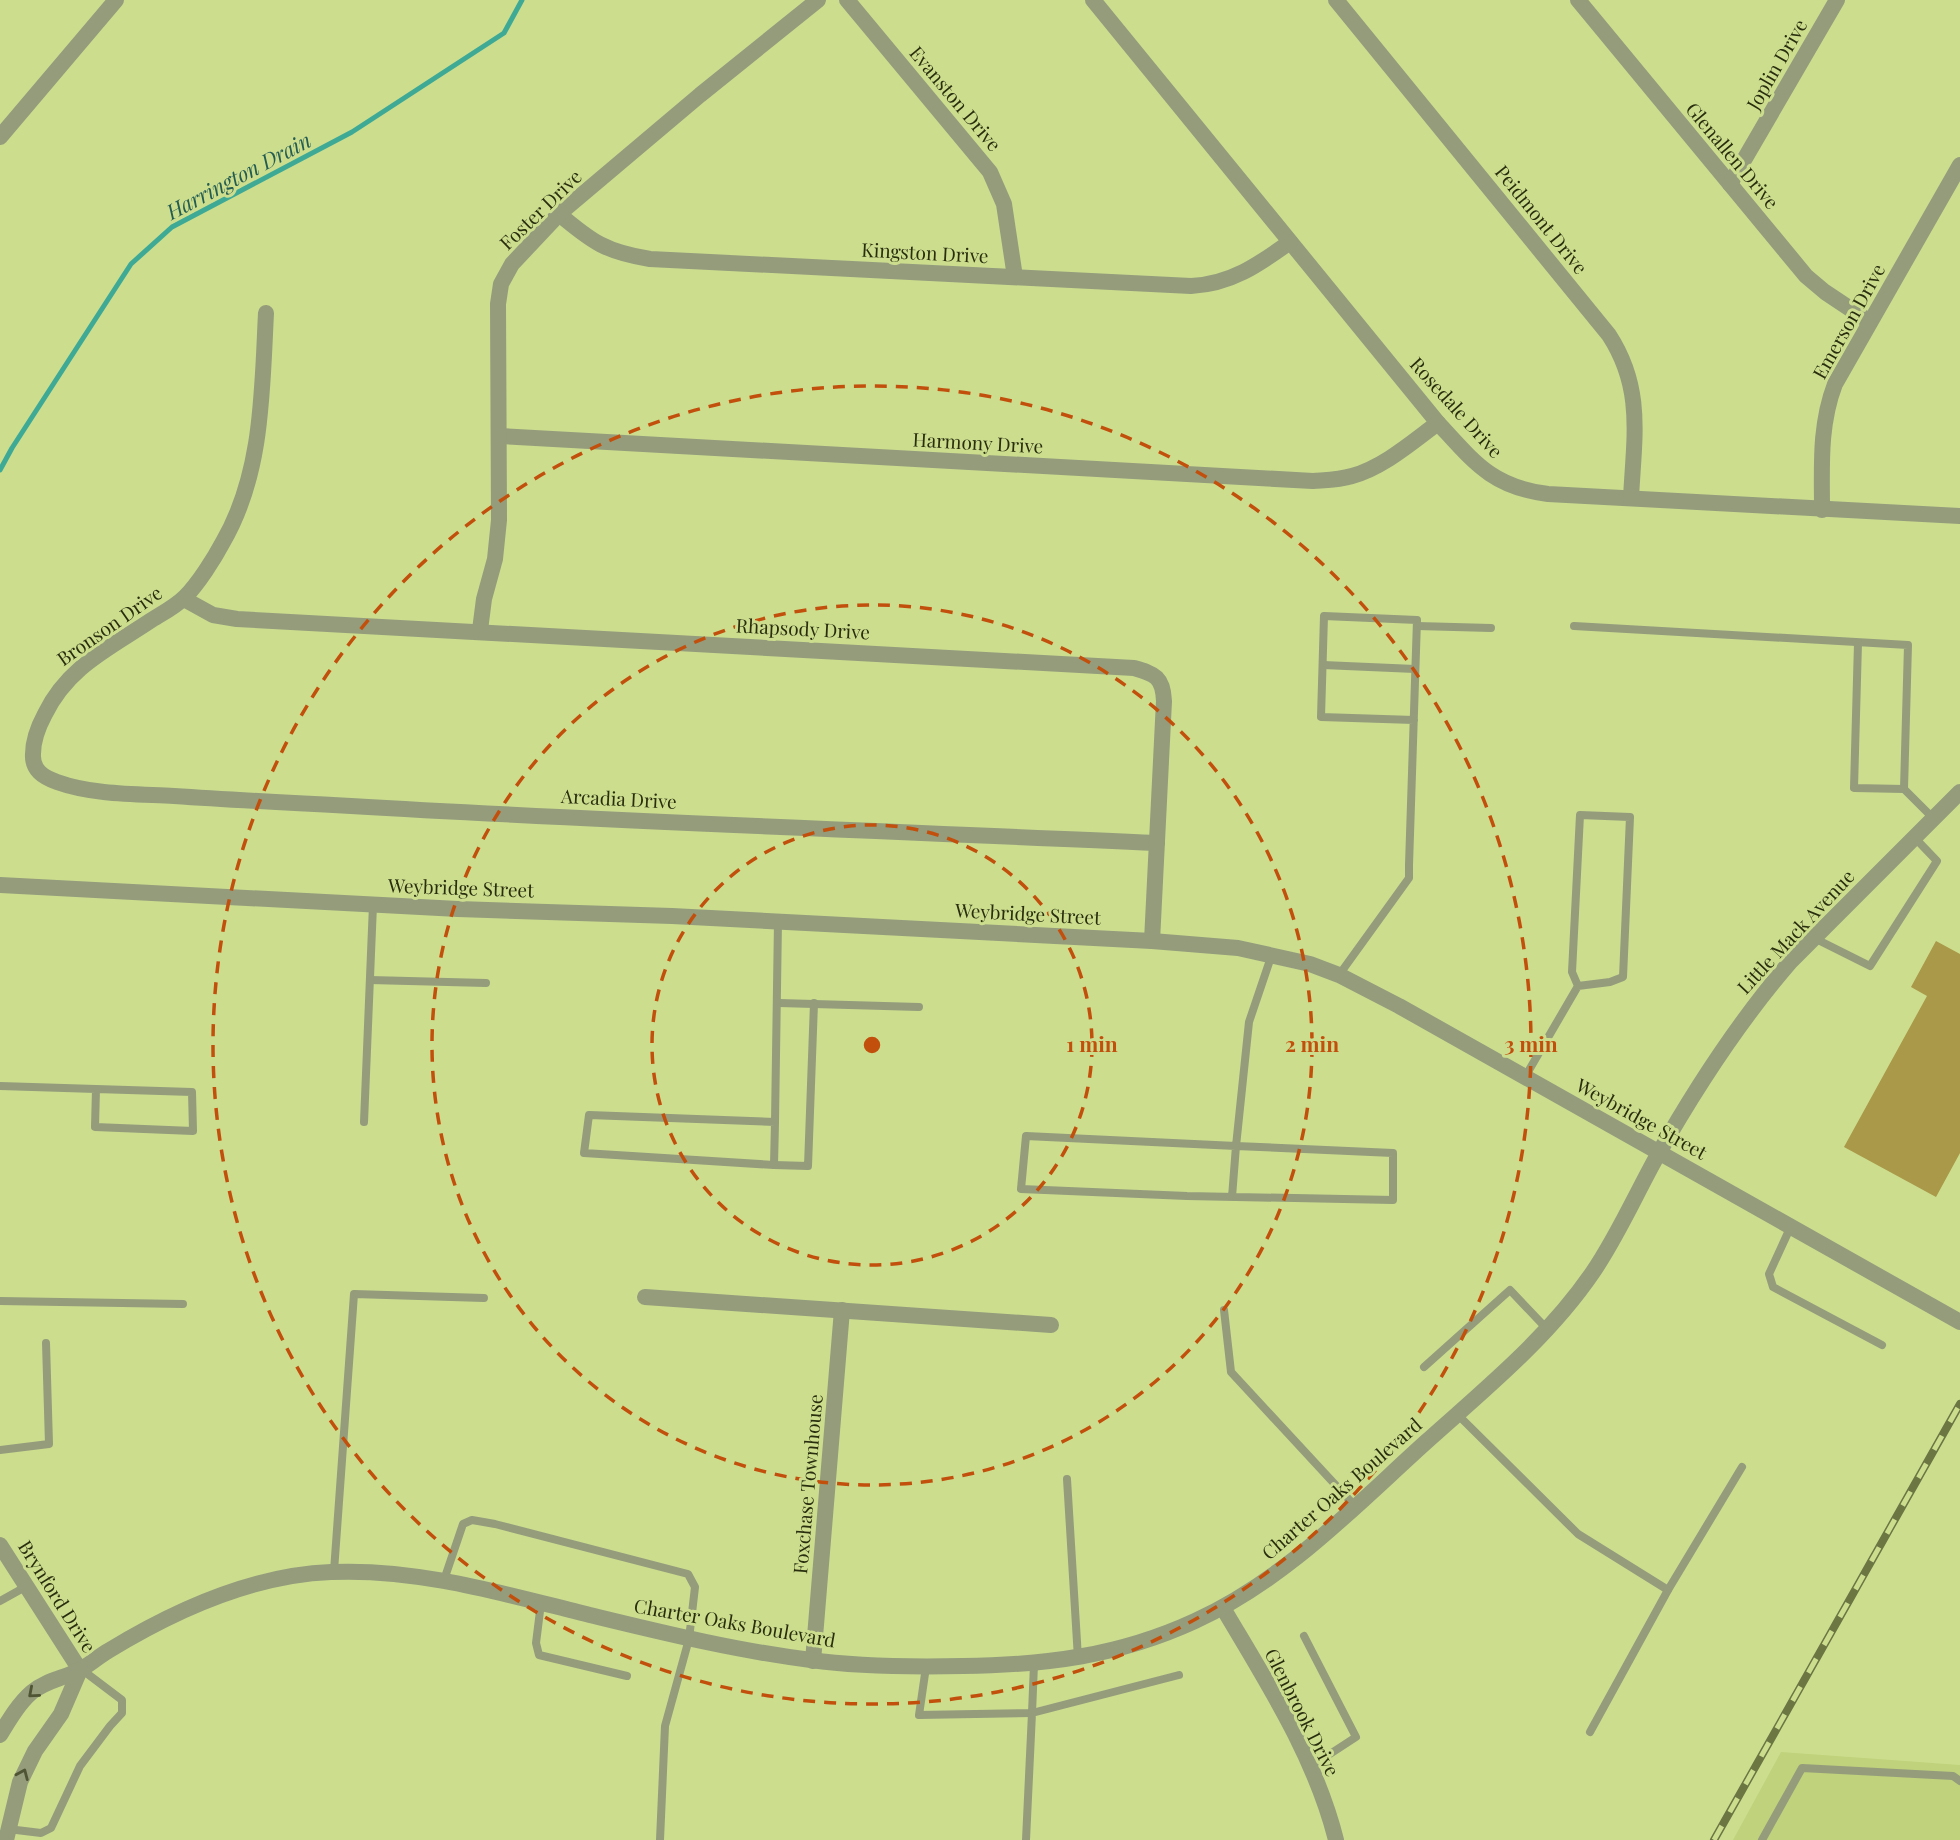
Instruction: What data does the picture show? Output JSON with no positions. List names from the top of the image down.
{
  "streets": {
    "street": [
      "Joplin Drive",
      "Evanston Drive",
      "Glenallen Drive",
      "Foster Drive",
      "Peidmont Drive",
      "Kingston Drive",
      "Emerson Drive",
      "Rosedale Drive",
      "Harmony Drive",
      "Bronson Drive",
      "Rhapsody Drive",
      "Arcadia Drive",
      "Weybridge Street",
      "Little Mack Avenue",
      "Foxchase Townhouse",
      "Charter Oaks Boulevard",
      "Brynford Drive",
      "Glenbrook Drive"
    ]
  },
  "crossings": [
    ["Joplin Drive", "Glenallen Drive"],
    ["Evanston Drive", "Kingston Drive"],
    ["Glenallen Drive", "Emerson Drive"],
    ["Foster Drive", "Kingston Drive"],
    ["Foster Drive", "Harmony Drive"],
    ["Foster Drive", "Rhapsody Drive"],
    ["Peidmont Drive", "Rosedale Drive"],
    ["Kingston Drive", "Rosedale Drive"],
    ["Emerson Drive", "Rosedale Drive"],
    ["Rosedale Drive", "Harmony Drive"],
    ["Bronson Drive", "Rhapsody Drive"],
    ["Bronson Drive", "Arcadia Drive"],
    ["Rhapsody Drive", "Arcadia Drive"],
    ["Rhapsody Drive", "Weybridge Street"],
    ["Weybridge Street", "Little Mack Avenue"],
    ["Weybridge Street", "Charter Oaks Boulevard"],
    ["Little Mack Avenue", "Charter Oaks Boulevard"],
    ["Foxchase Townhouse", "Charter Oaks Boulevard"],
    ["Charter Oaks Boulevard", "Brynford Drive"],
    ["Charter Oaks Boulevard", "Glenbrook Drive"]
  ],
  "water": ["Harrington Drain"],
  "rings": ["1 min", "2 min", "3 min"]
}
